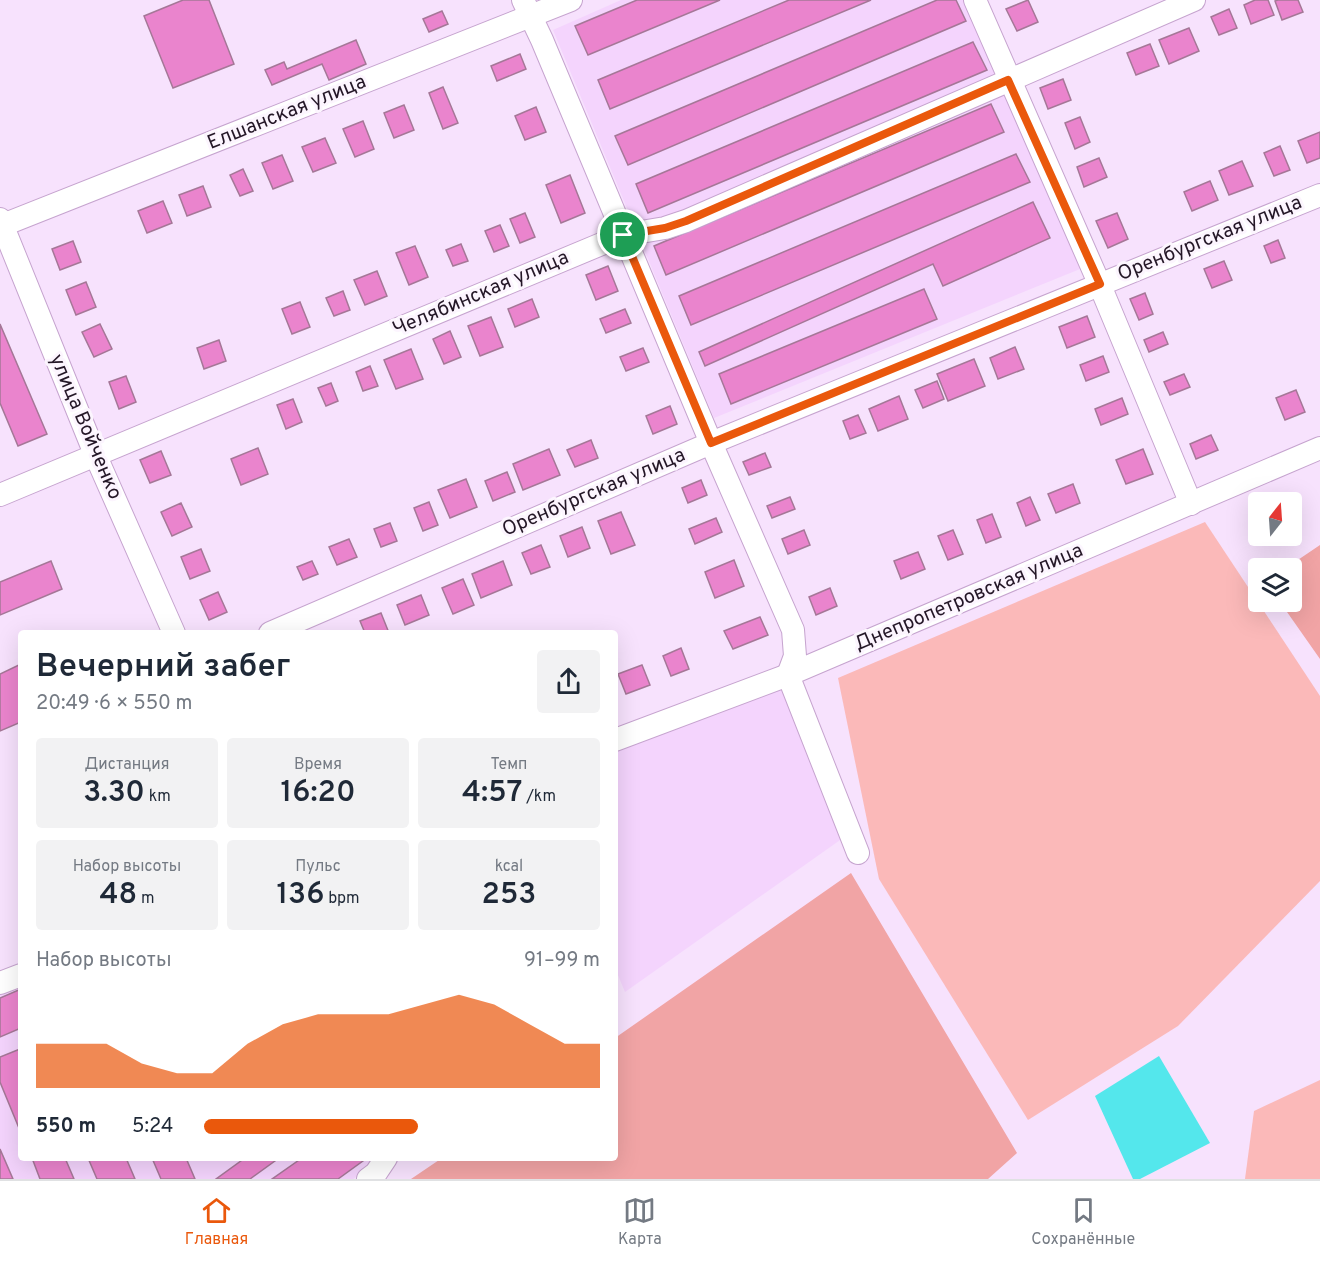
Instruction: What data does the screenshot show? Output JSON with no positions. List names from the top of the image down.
{
  "streets": {
    "street": [
      "Елшанская улица",
      "Оренбургская улица",
      "Челябинская улица",
      "улица Войченко",
      "Днепропетровская улица"
    ]
  },
  "crossings": [
    ["Елшанская улица", "улица Войченко"],
    ["Челябинская улица", "улица Войченко"]
  ],
  "north": "top",
  "page": {
    "heading": ["Вечерний забег", "20:49 · 6 × 550 m"],
    "stats": [
      ["Дистанция", "3.30 km"],
      ["Время", "16:20"],
      ["Темп", "4:57 /km"],
      ["Набор высоты", "48 m"],
      ["Пульс", "136 bpm"],
      ["kcal", "253"]
    ],
    "chart": ["Набор высоты", "91–99 m"],
    "list": [
      {
        "name": "550 m",
        "note": "5:24"
      }
    ],
    "tabs": ["Главная", "Карта", "Сохранённые"]
  }
}
